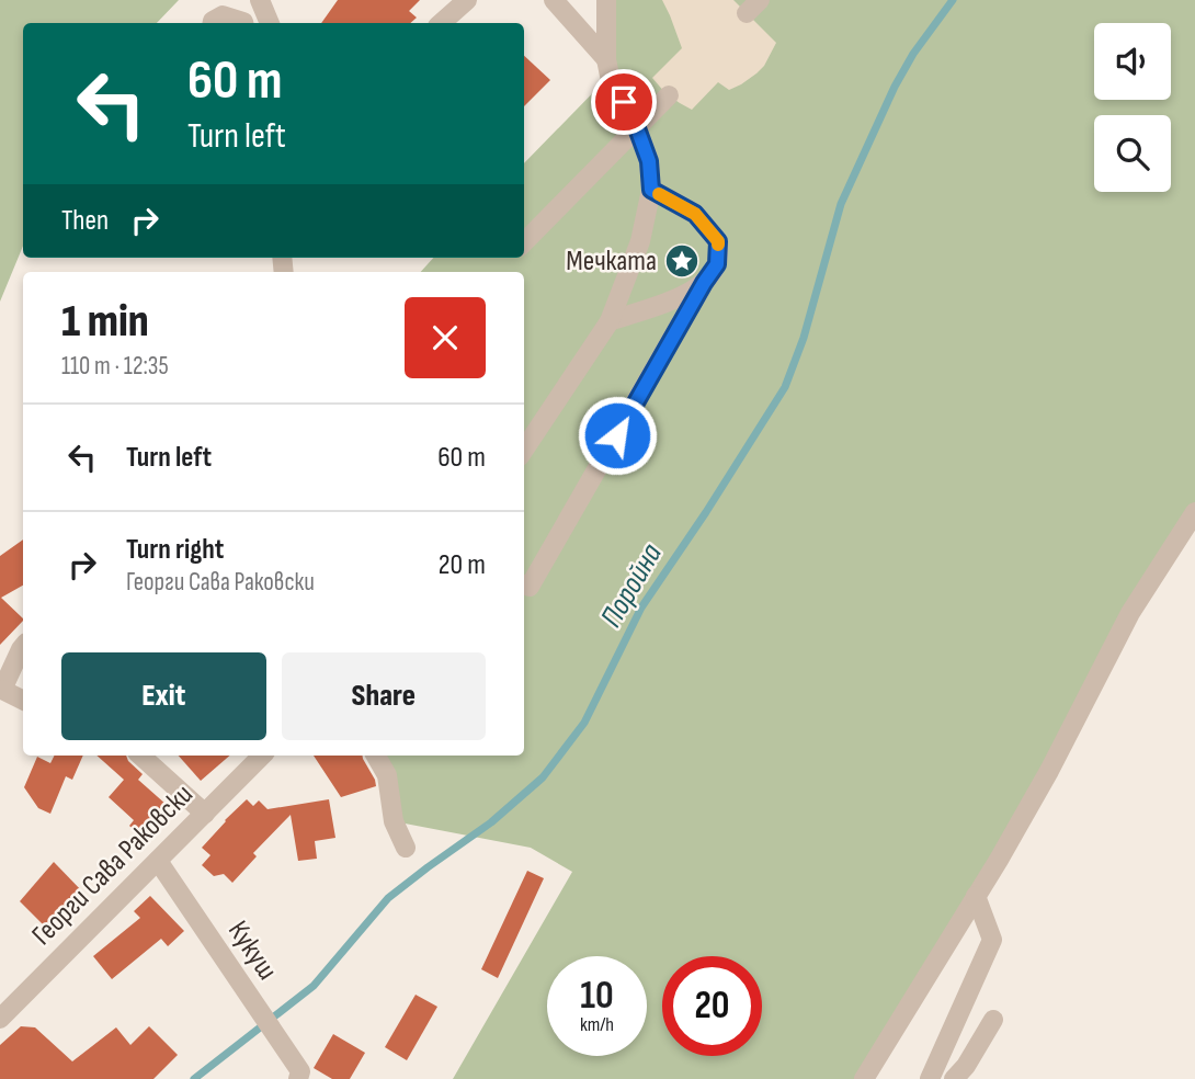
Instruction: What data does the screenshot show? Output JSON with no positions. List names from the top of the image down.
{
  "streets": {
    "street": ["Георги Сава Раковски", "Кукуш"]
  },
  "crossings": [
    ["Георги Сава Раковски", "Кукуш"]
  ],
  "water": ["Поройна"],
  "places": {
    "place": ["Мечката"]
  },
  "page": {
    "turn": ["60 m", "Turn left"],
    "then": "Then",
    "heading": ["1 min", "110 m · 12:35"],
    "list": [
      {
        "name": "Turn left",
        "value": "60 m"
      },
      {
        "name": "Turn right",
        "note": "Георги Сава Раковски",
        "value": "20 m"
      }
    ],
    "buttons": ["Exit", "Share"],
    "speed": "10 km/h",
    "limit": "20"
  }
}
